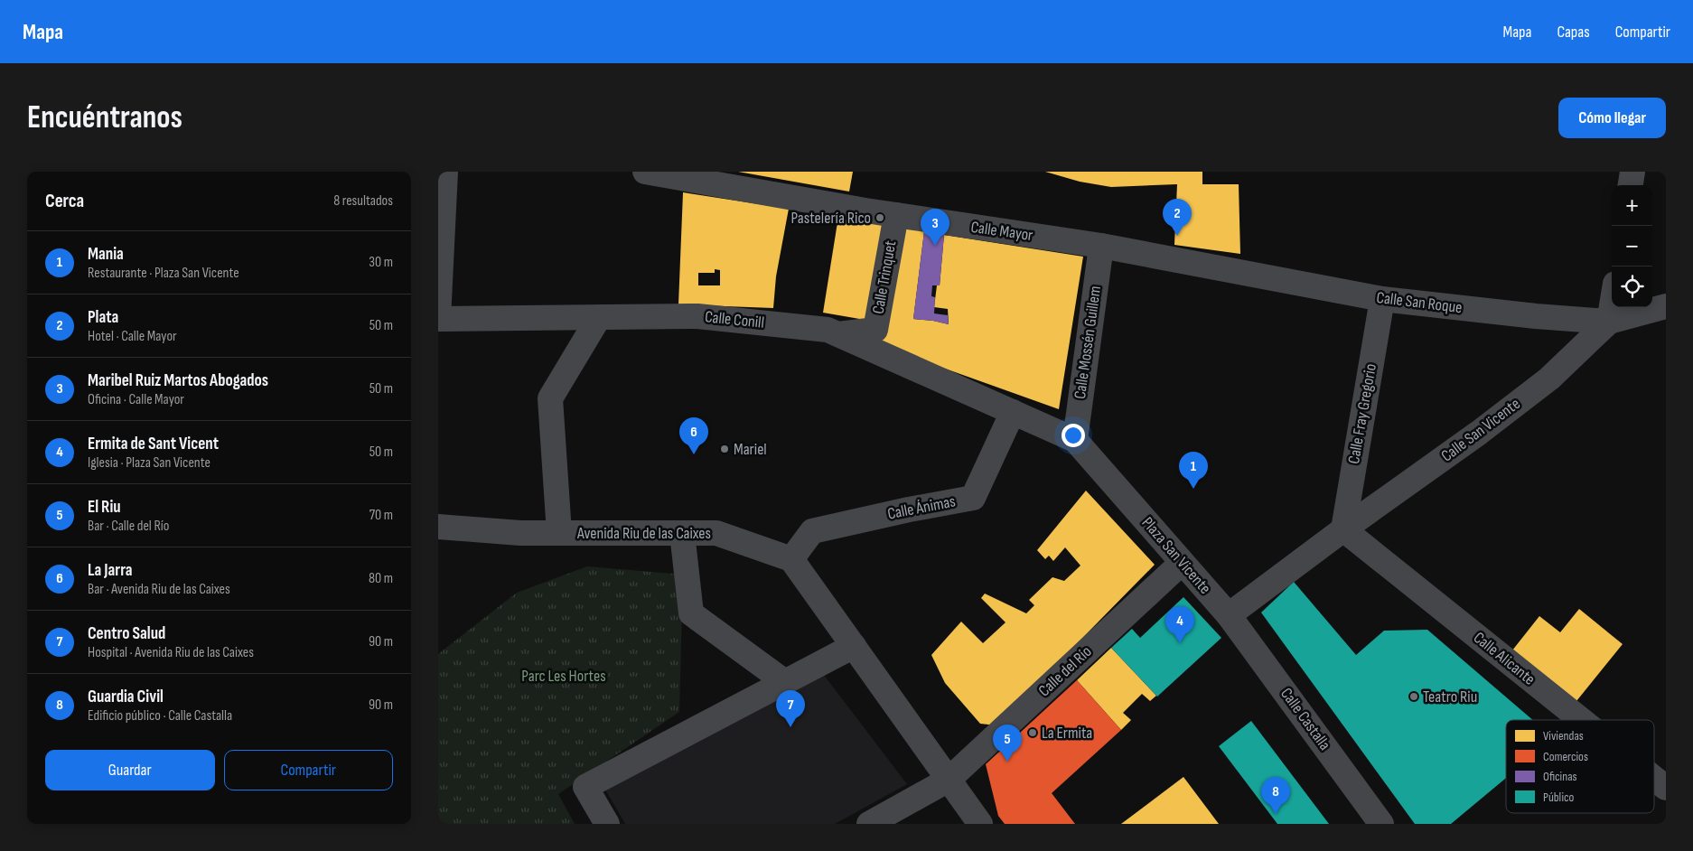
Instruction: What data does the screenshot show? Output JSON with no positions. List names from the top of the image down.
{
  "streets": {
    "street": [
      "Calle Mayor",
      "Calle Trinquet",
      "Calle San Roque",
      "Calle Conill",
      "Calle Mossén Guillem",
      "Calle Fray Gregorio",
      "Calle San Vicente",
      "Calle Ánimas",
      "Avenida Riu de las Caixes",
      "Plaza San Vicente",
      "Calle Alicante",
      "Calle del Río",
      "Calle Castalla"
    ]
  },
  "crossings": [
    ["Calle Mayor", "Calle Trinquet"],
    ["Calle Mayor", "Calle San Roque"],
    ["Calle Mayor", "Calle Mossén Guillem"],
    ["Calle Trinquet", "Calle Conill"],
    ["Calle San Roque", "Calle Fray Gregorio"],
    ["Calle San Roque", "Calle San Vicente"],
    ["Calle Conill", "Calle Ánimas"],
    ["Calle Conill", "Plaza San Vicente"],
    ["Calle Mossén Guillem", "Plaza San Vicente"],
    ["Calle Fray Gregorio", "Calle San Vicente"],
    ["Calle Fray Gregorio", "Calle Alicante"],
    ["Calle San Vicente", "Calle Alicante"],
    ["Calle Ánimas", "Avenida Riu de las Caixes"],
    ["Calle Ánimas", "Plaza San Vicente"],
    ["Plaza San Vicente", "Calle del Río"],
    ["Plaza San Vicente", "Calle Castalla"]
  ],
  "parks": ["Parc Les Hortes"],
  "places": [
    "Pastelería Rico",
    "Mariel",
    "Teatro Riu",
    "La Ermita"
  ],
  "legend": [
    "Viviendas",
    "Comercios",
    "Oficinas",
    "Público"
  ],
  "page": {
    "header": "Mapa",
    "nav": ["Mapa", "Capas", "Compartir"],
    "buttons": [
      "Cómo llegar",
      ["Guardar", "Compartir"]
    ],
    "title": "Encuéntranos",
    "heading": ["Cerca", "8 resultados"],
    "map_buttons": ["+", "−"],
    "pins": [
      "2",
      "3",
      "6",
      "1",
      "4",
      "7",
      "5",
      "8"
    ],
    "list": [
      {
        "mark": "1",
        "name": "Mania",
        "note": "Restaurante · Plaza San Vicente",
        "value": "30 m"
      },
      {
        "mark": "2",
        "name": "Plata",
        "note": "Hotel · Calle Mayor",
        "value": "50 m"
      },
      {
        "mark": "3",
        "name": "Maribel Ruiz Martos Abogados",
        "note": "Oficina · Calle Mayor",
        "value": "50 m"
      },
      {
        "mark": "4",
        "name": "Ermita de Sant Vicent",
        "note": "Iglesia · Plaza San Vicente",
        "value": "50 m"
      },
      {
        "mark": "5",
        "name": "El Riu",
        "note": "Bar · Calle del Río",
        "value": "70 m"
      },
      {
        "mark": "6",
        "name": "La Jarra",
        "note": "Bar · Avenida Riu de las Caixes",
        "value": "80 m"
      },
      {
        "mark": "7",
        "name": "Centro Salud",
        "note": "Hospital · Avenida Riu de las Caixes",
        "value": "90 m"
      },
      {
        "mark": "8",
        "name": "Guardia Civil",
        "note": "Edificio público · Calle Castalla",
        "value": "90 m"
      }
    ]
  }
}
